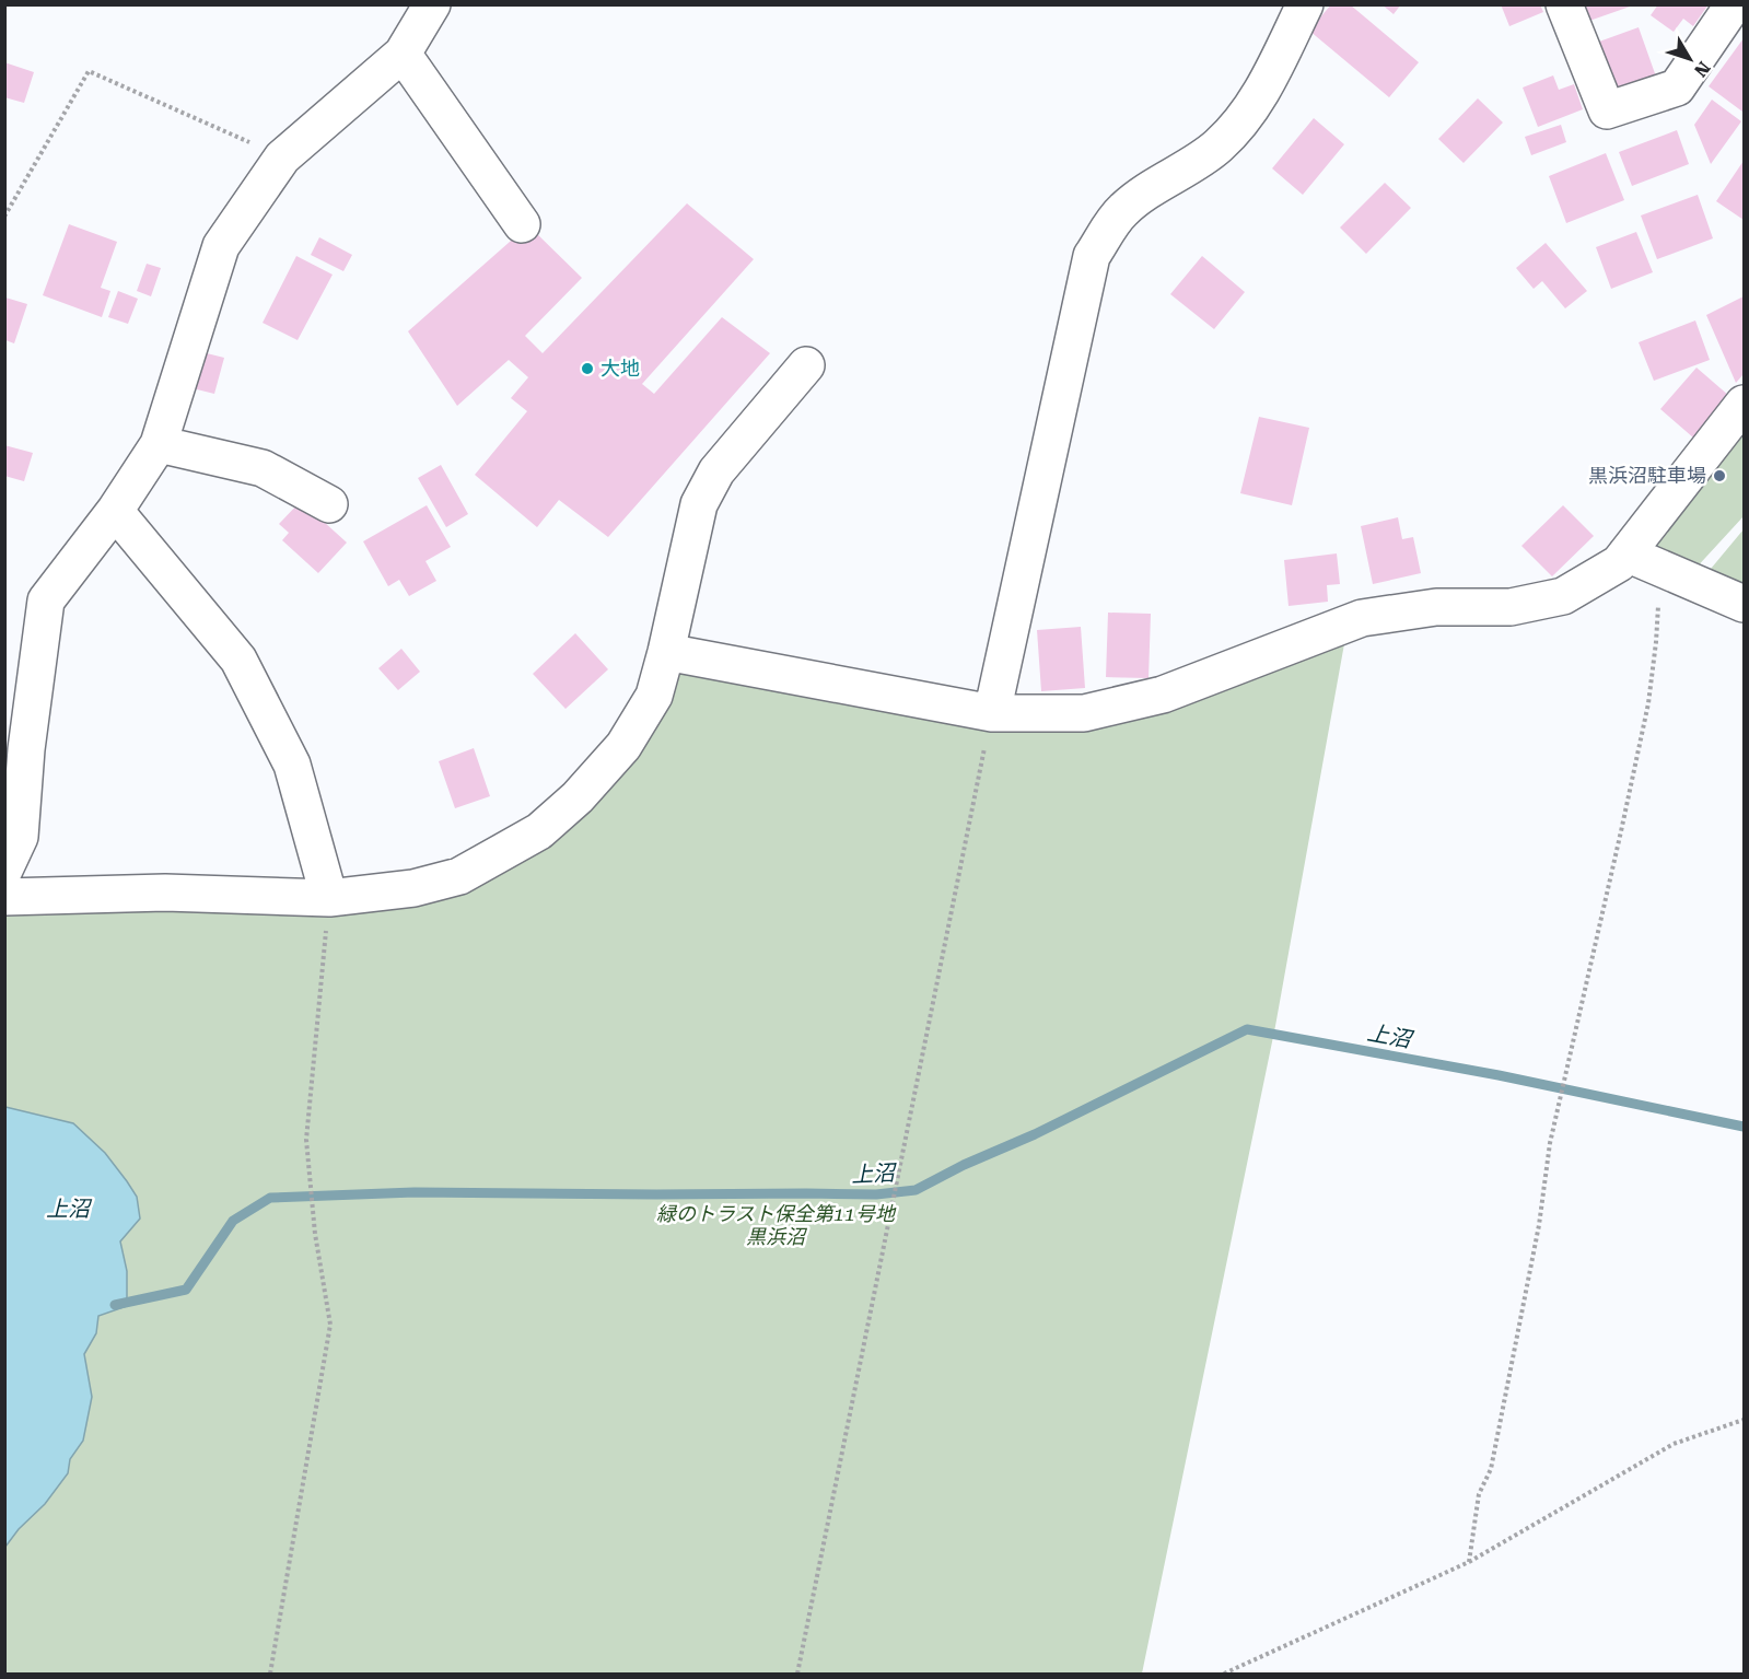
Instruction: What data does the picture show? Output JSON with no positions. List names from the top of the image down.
{
  "water": ["上沼"],
  "parks": ["緑のトラスト保全第11号地 黒浜沼"],
  "places": ["大地", "黒浜沼駐車場"],
  "north": "bottom right"
}
